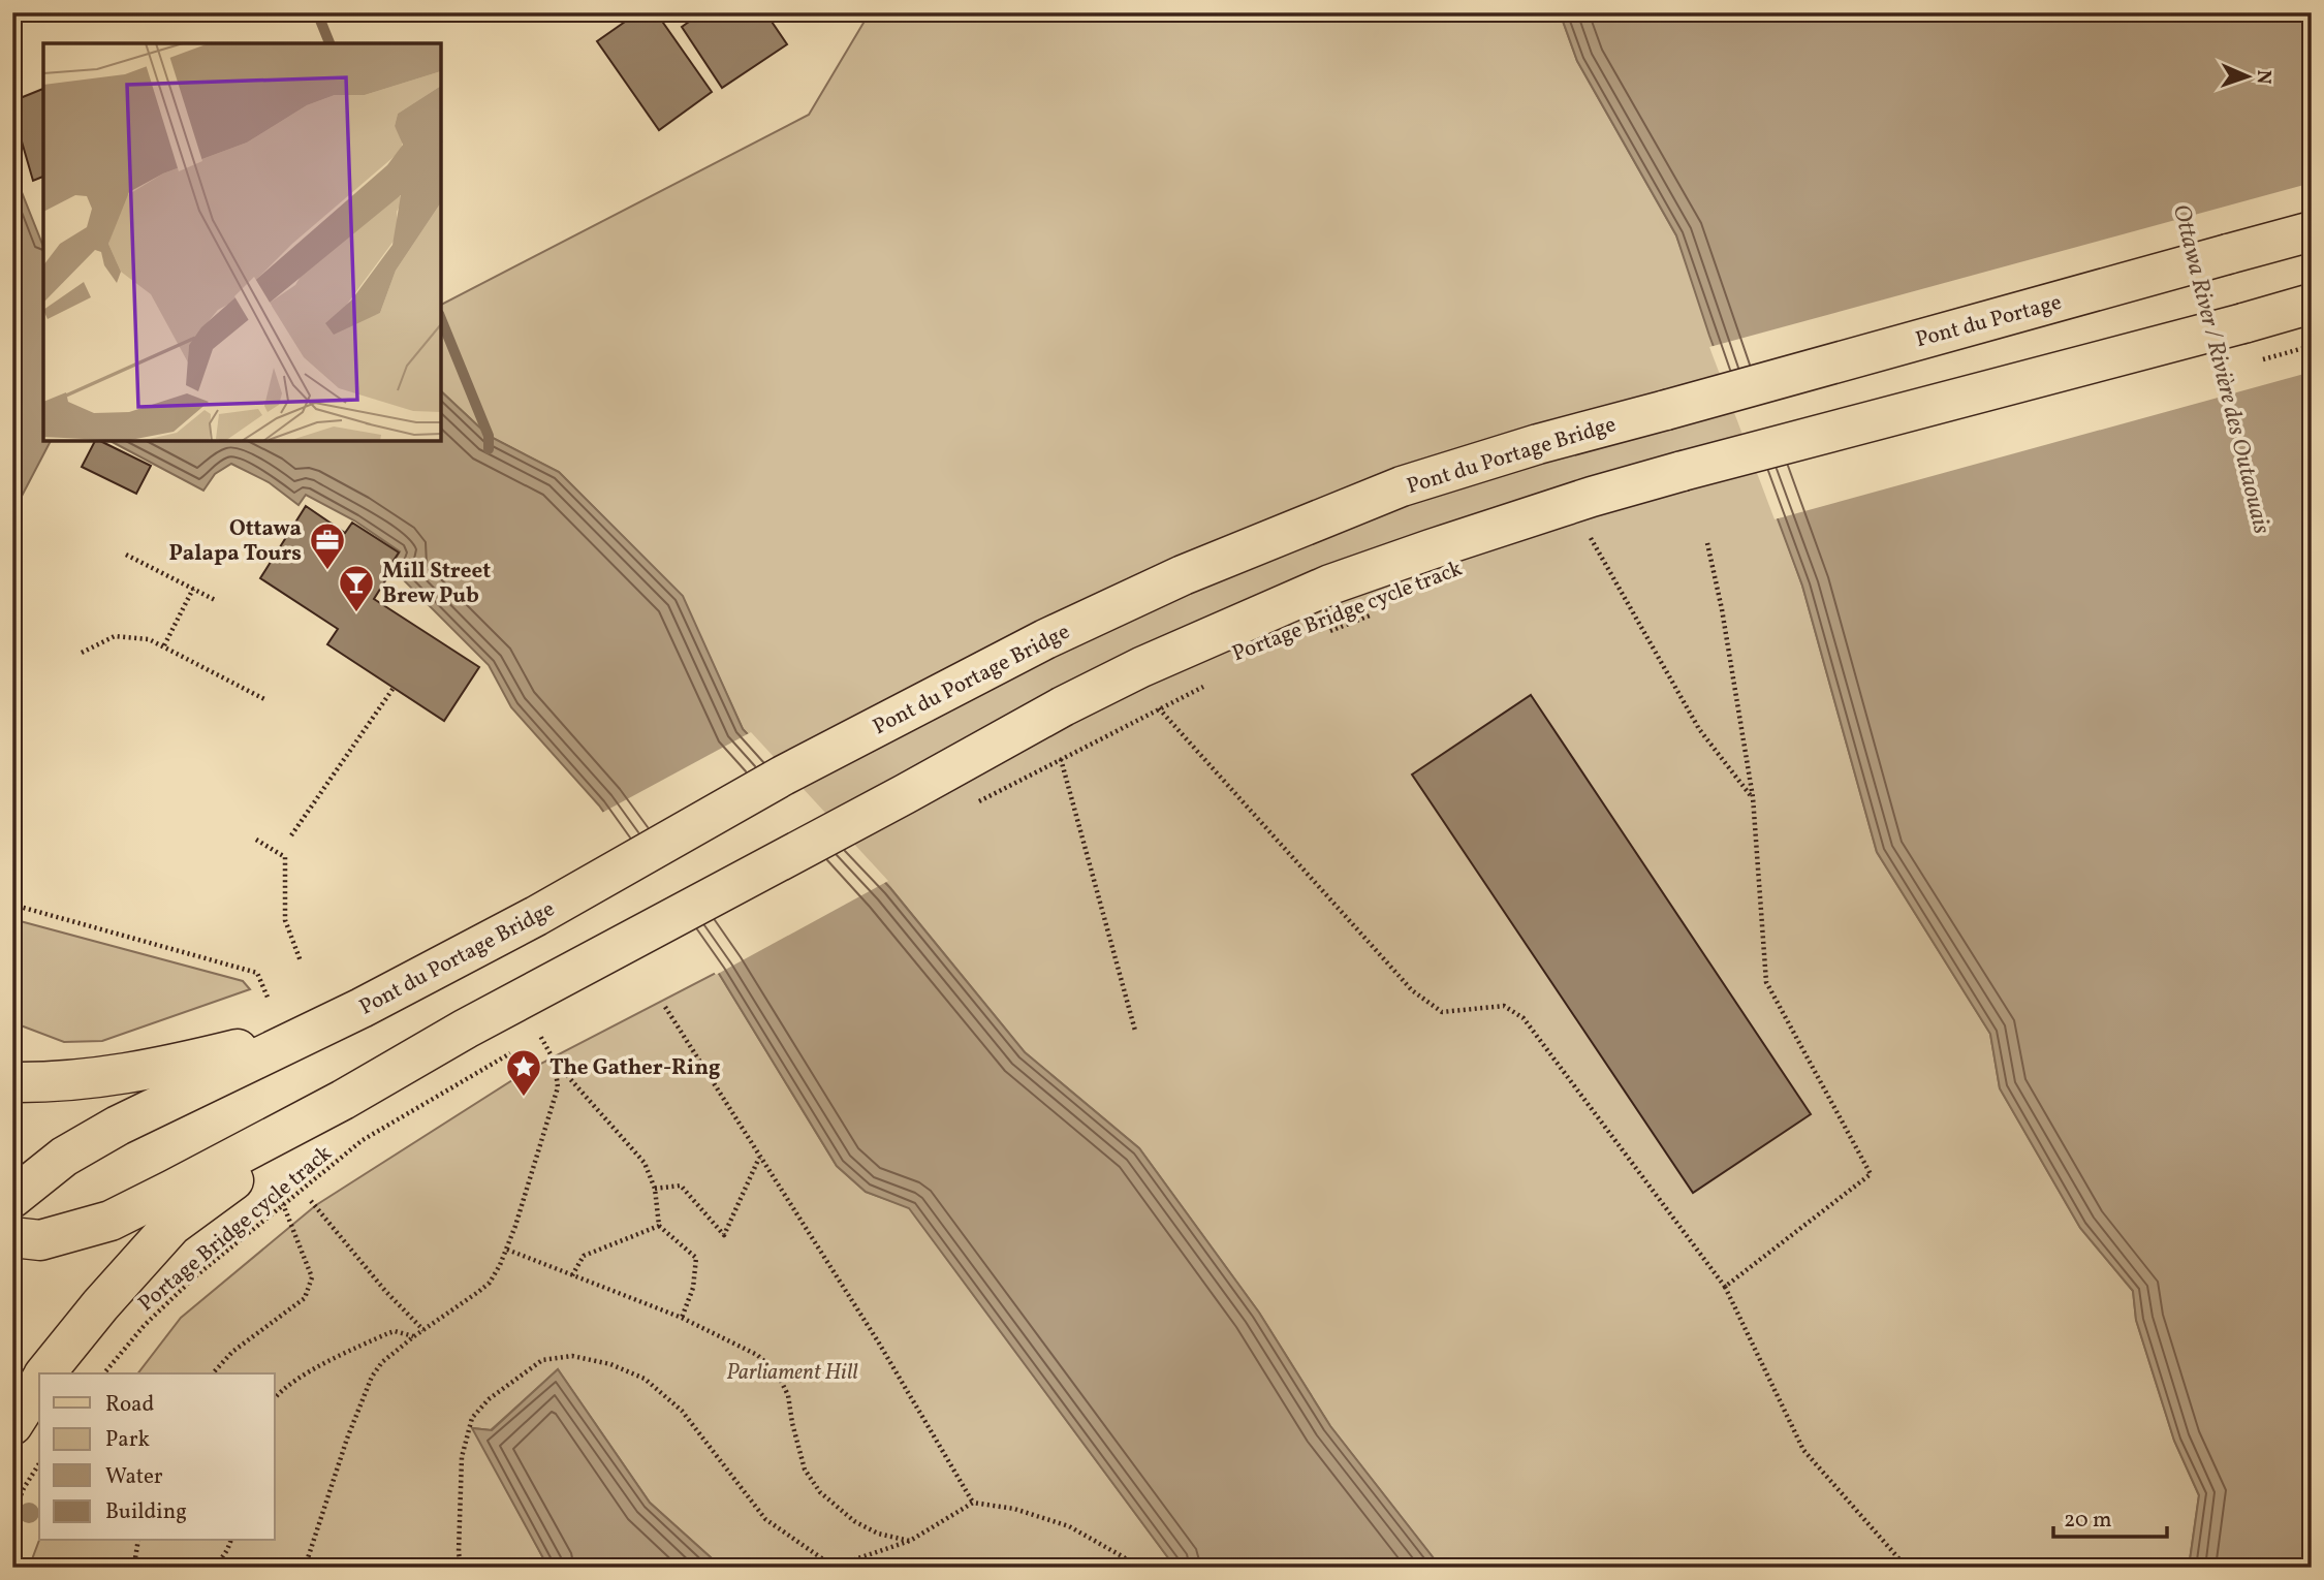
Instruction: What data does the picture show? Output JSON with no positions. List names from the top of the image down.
{
  "streets": {
    "main road": ["Pont du Portage", "Pont du Portage Bridge"],
    "path": ["Portage Bridge cycle track"]
  },
  "crossings": [
    ["Pont du Portage", "Pont du Portage Bridge"]
  ],
  "water": ["Ottawa River / Rivière des Outaouais"],
  "parks": ["Parliament Hill"],
  "places": {
    "office": ["Ottawa Palapa Tours"],
    "bar": ["Mill Street Brew Pub"],
    "place": ["The Gather-Ring"]
  },
  "legend": [
    "Road",
    "Park",
    "Water",
    "Building"
  ],
  "scale_bar": "20 m",
  "north": "right"
}
